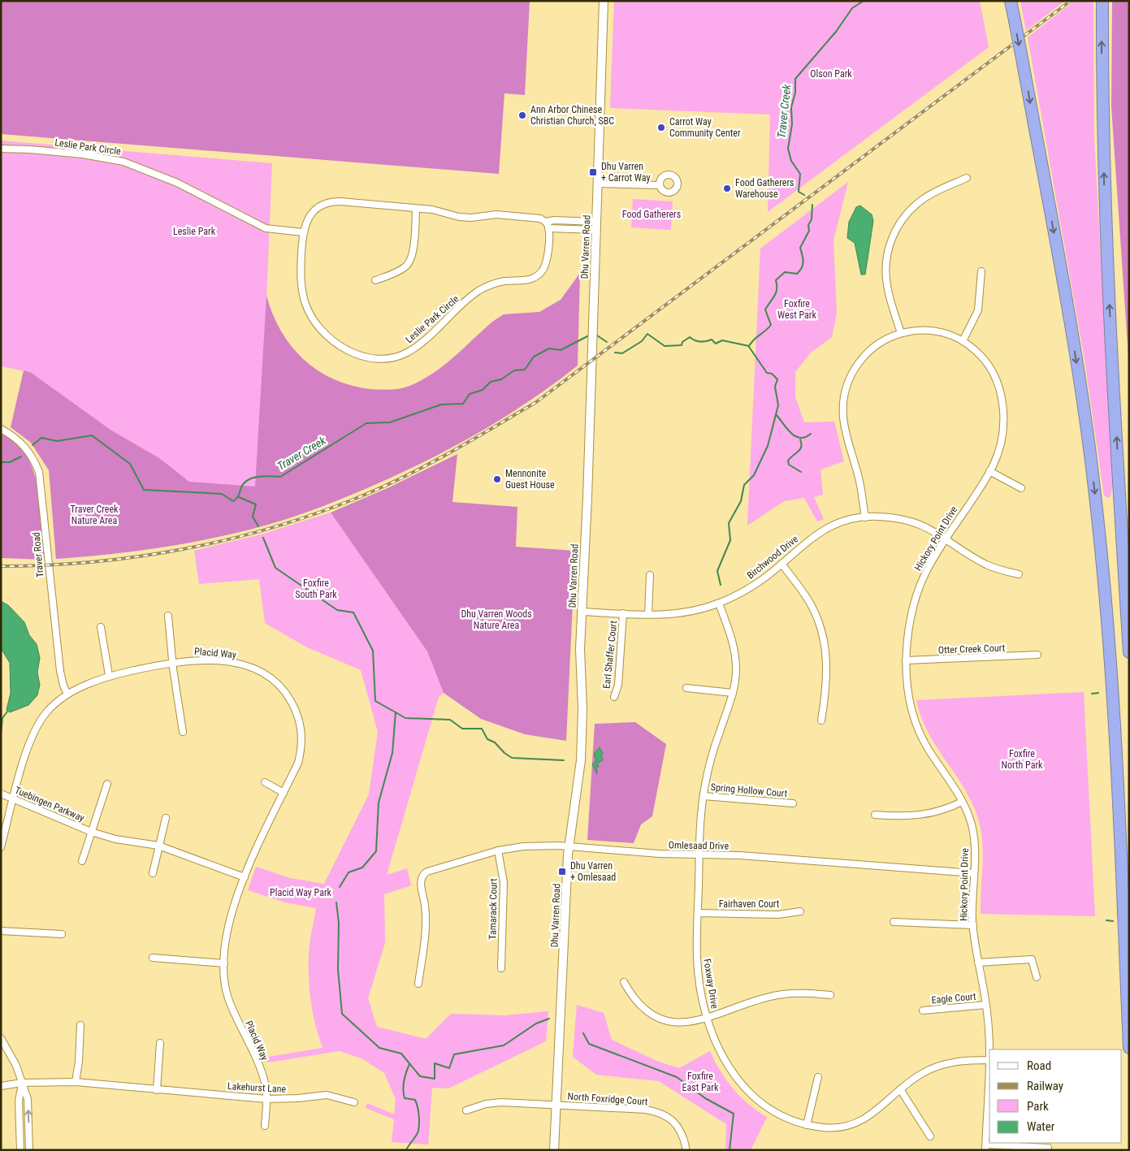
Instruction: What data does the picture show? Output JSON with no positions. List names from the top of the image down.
{
  "streets": {
    "main road": ["Dhu Varren Road"],
    "street": [
      "Leslie Park Circle",
      "Hickory Point Drive",
      "Traver Road",
      "Birchwood Drive",
      "Otter Creek Court",
      "Placid Way",
      "Earl Shaffer Court",
      "Spring Hollow Court",
      "Tuebingen Parkway",
      "Omlesaad Drive",
      "Fairhaven Court",
      "Tamarack Court",
      "Foxway Drive",
      "Eagle Court",
      "Lakehurst Lane",
      "North Foxridge Court"
    ]
  },
  "crossings": [
    ["Leslie Park Circle", "Dhu Varren Road"],
    ["Dhu Varren Road", "Birchwood Drive"],
    ["Dhu Varren Road", "Omlesaad Drive"],
    ["Dhu Varren Road", "North Foxridge Court"],
    ["Hickory Point Drive", "Birchwood Drive"],
    ["Hickory Point Drive", "Otter Creek Court"],
    ["Hickory Point Drive", "Omlesaad Drive"],
    ["Hickory Point Drive", "Eagle Court"],
    ["Traver Road", "Placid Way"],
    ["Birchwood Drive", "Earl Shaffer Court"],
    ["Birchwood Drive", "Foxway Drive"],
    ["Placid Way", "Tuebingen Parkway"],
    ["Placid Way", "Lakehurst Lane"],
    ["Spring Hollow Court", "Foxway Drive"],
    ["Omlesaad Drive", "Tamarack Court"],
    ["Omlesaad Drive", "Foxway Drive"],
    ["Fairhaven Court", "Foxway Drive"]
  ],
  "water": ["Traver Creek"],
  "parks": [
    "Olson Park",
    "Food Gatherers",
    "Leslie Park",
    "Foxfire West Park",
    "Traver Creek Nature Area",
    "Foxfire South Park",
    "Dhu Varren Woods Nature Area",
    "Foxfire North Park",
    "Placid Way Park",
    "Foxfire East Park"
  ],
  "places": {
    "other": [
      "Ann Arbor Chinese Christian Church, SBC",
      "Carrot Way Community Center",
      "Food Gatherers Warehouse",
      "Mennonite Guest House"
    ],
    "transit": ["Dhu Varren + Carrot Way", "Dhu Varren + Omlesaad"]
  },
  "legend": [
    "Road",
    "Railway",
    "Park",
    "Water"
  ]
}
